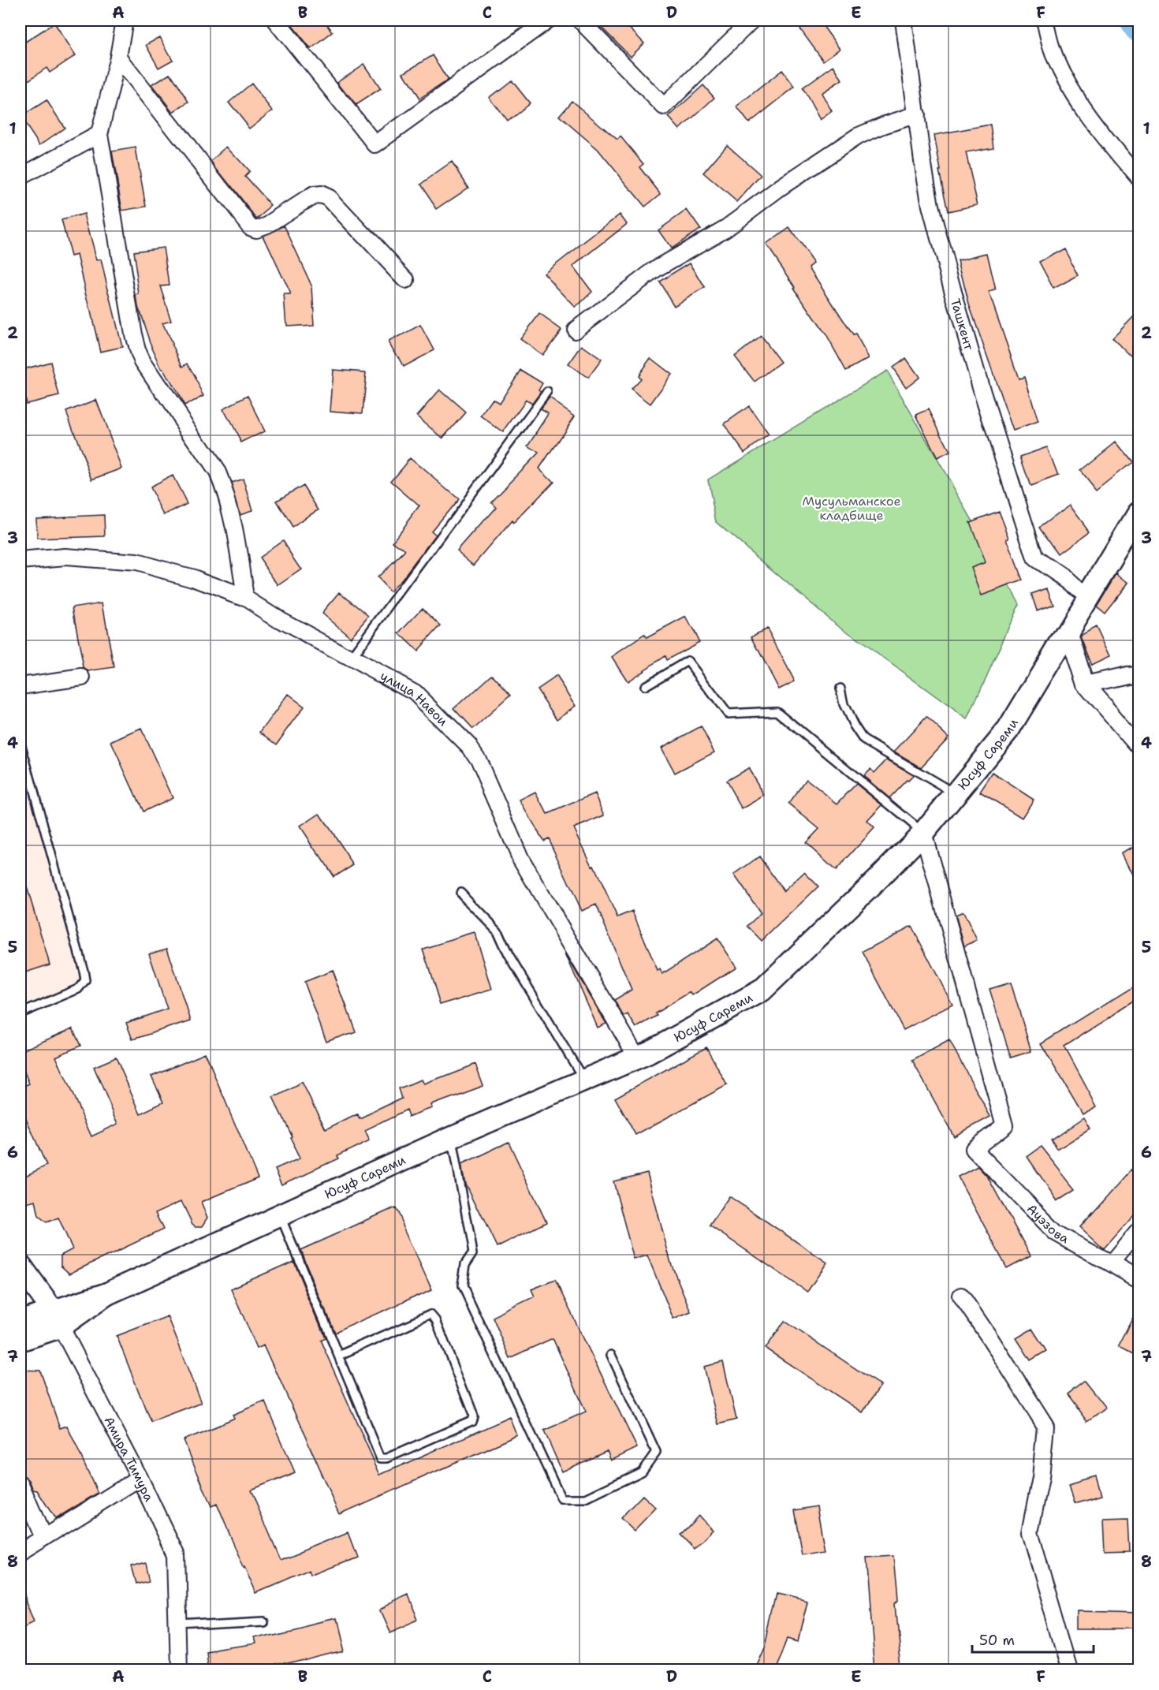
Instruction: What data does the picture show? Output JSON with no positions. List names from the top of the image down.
{
  "streets": {
    "main road": ["Юсуф Сареми", "Амира Тимура"],
    "street": ["Ташкент", "улица Навои", "Ауэзова"]
  },
  "crossings": [
    ["Ташкент", "Юсуф Сареми"],
    ["улица Навои", "Юсуф Сареми"],
    ["Юсуф Сареми", "Ауэзова"],
    ["Юсуф Сареми", "Амира Тимура"]
  ],
  "parks": ["Мусульманское кладбище"],
  "scale_bar": "50 m",
  "grid": {
    "columns": [
      "A",
      "B",
      "C",
      "D",
      "E",
      "F"
    ],
    "rows": [
      "1",
      "2",
      "3",
      "4",
      "5",
      "6",
      "7",
      "8"
    ]
  }
}
